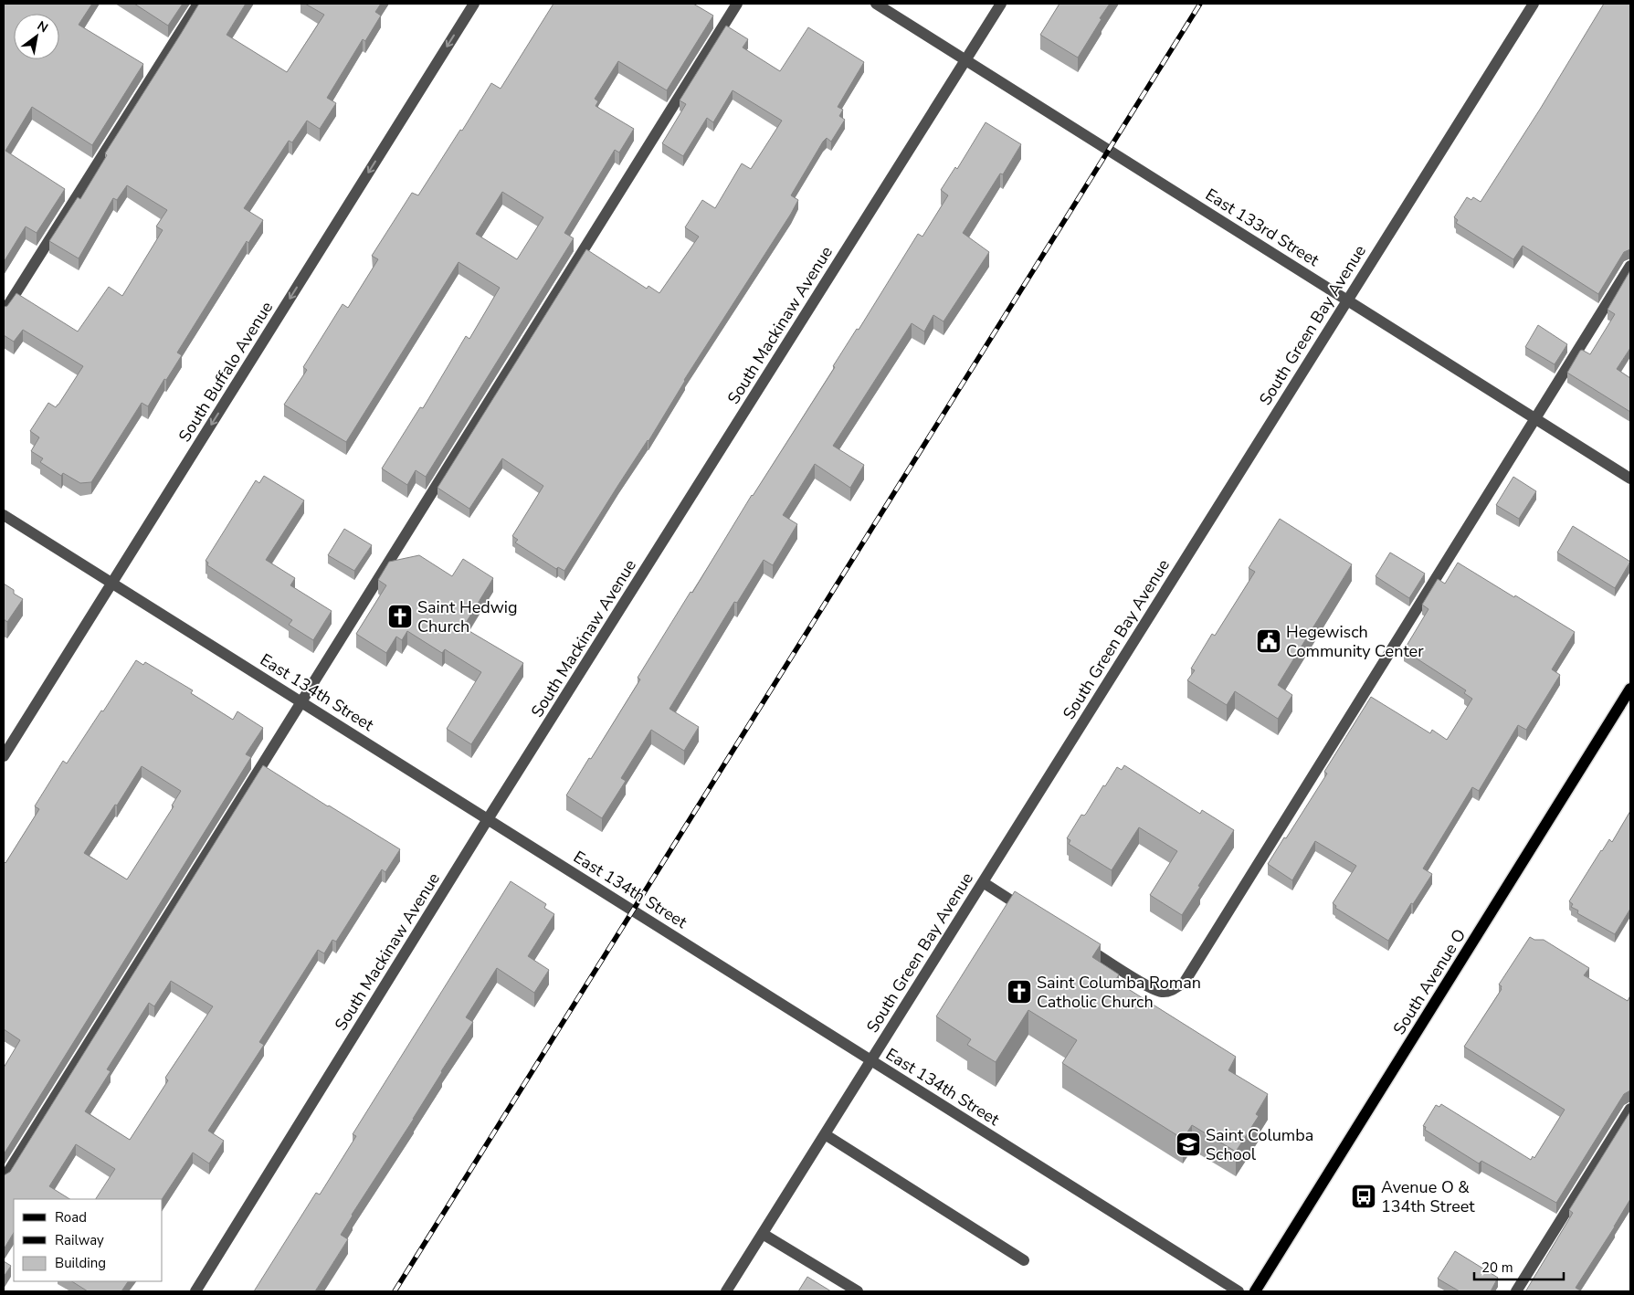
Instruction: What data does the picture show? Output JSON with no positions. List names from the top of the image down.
{
  "streets": {
    "main road": ["South Avenue O"],
    "street": [
      "East 133rd Street",
      "South Mackinaw Avenue",
      "South Green Bay Avenue",
      "South Buffalo Avenue",
      "East 134th Street"
    ]
  },
  "crossings": [
    ["East 133rd Street", "South Mackinaw Avenue"],
    ["East 133rd Street", "South Green Bay Avenue"],
    ["South Mackinaw Avenue", "East 134th Street"],
    ["South Green Bay Avenue", "East 134th Street"],
    ["South Buffalo Avenue", "East 134th Street"]
  ],
  "one_way": ["South Buffalo Avenue"],
  "places": {
    "church": ["Saint Hedwig Church", "Saint Columba Roman Catholic Church"],
    "public building": ["Hegewisch Community Center"],
    "school or university": ["Saint Columba School"],
    "bus stop": ["Avenue O & 134th Street"]
  },
  "legend": ["Road", "Railway", "Building"],
  "scale_bar": "20 m",
  "north": "top right"
}
